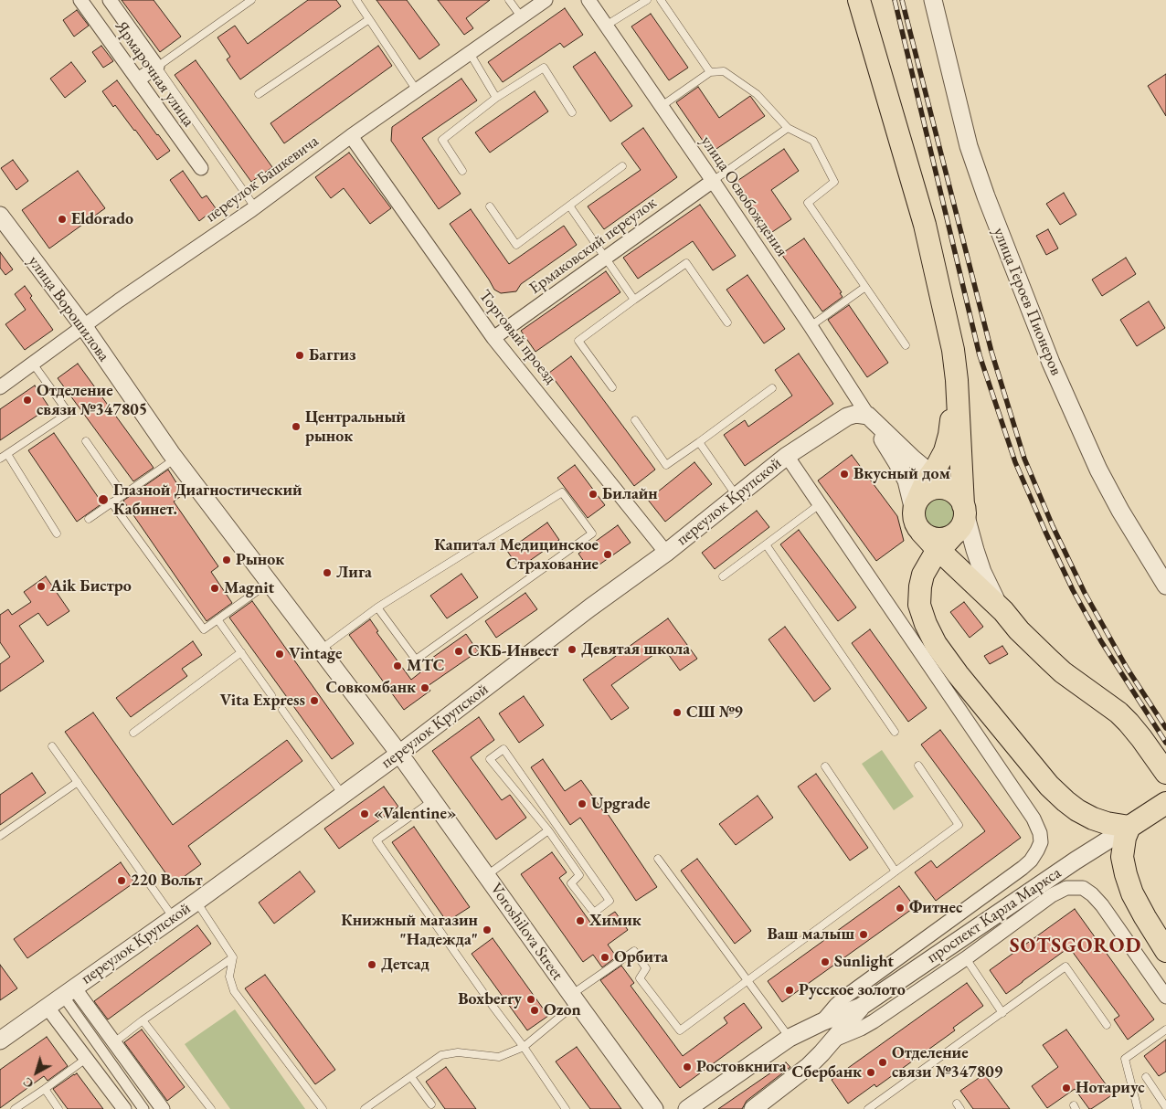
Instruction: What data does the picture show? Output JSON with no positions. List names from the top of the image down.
{
  "streets": {
    "street": [
      "Ярмарочная улица",
      "переулок Башкевича",
      "улица Освобождения",
      "Ермаковский переулок",
      "улица Героев Пионеров",
      "улица Ворошилова",
      "Торговый проезд",
      "переулок Крупской",
      "проспект Карла Маркса",
      "Voroshilova Street"
    ]
  },
  "crossings": [
    ["переулок Башкевича", "улица Ворошилова"],
    ["переулок Башкевича", "Торговый проезд"],
    ["улица Освобождения", "Ермаковский переулок"],
    ["улица Освобождения", "переулок Крупской"],
    ["Ермаковский переулок", "Торговый проезд"],
    ["улица Ворошилова", "переулок Крупской"],
    ["улица Ворошилова", "Voroshilova Street"],
    ["Торговый проезд", "переулок Крупской"],
    ["переулок Крупской", "Voroshilova Street"]
  ],
  "districts": ["SOTSGOROD"],
  "places": [
    "Eldorado",
    "Баггиз",
    "Отделение связи №347805",
    "Центральный рынок",
    "Вкусный дом",
    "Билайн",
    "Глазной Диагностический Кабинет.",
    "Капитал Медицинское Страхование",
    "Рынок",
    "Лига",
    "Aik Бистро",
    "Magnit",
    "Девятая школа",
    "СКБ-Инвест",
    "Vintage",
    "МТС",
    "Совкомбанк",
    "Vita Express",
    "СШ №9",
    "Upgrade",
    "«Valentine»",
    "220 Вольт",
    "Фитнес",
    "Химик",
    "Книжный магазин \"Надежда\"",
    "Ваш малыш",
    "Орбита",
    "Sunlight",
    "Детсад",
    "Русское золото",
    "Boxberry",
    "Ozon",
    "Отделение связи №347809",
    "Ростовкнига",
    "Сбербанк",
    "Нотариус"
  ],
  "north": "bottom left"
}
